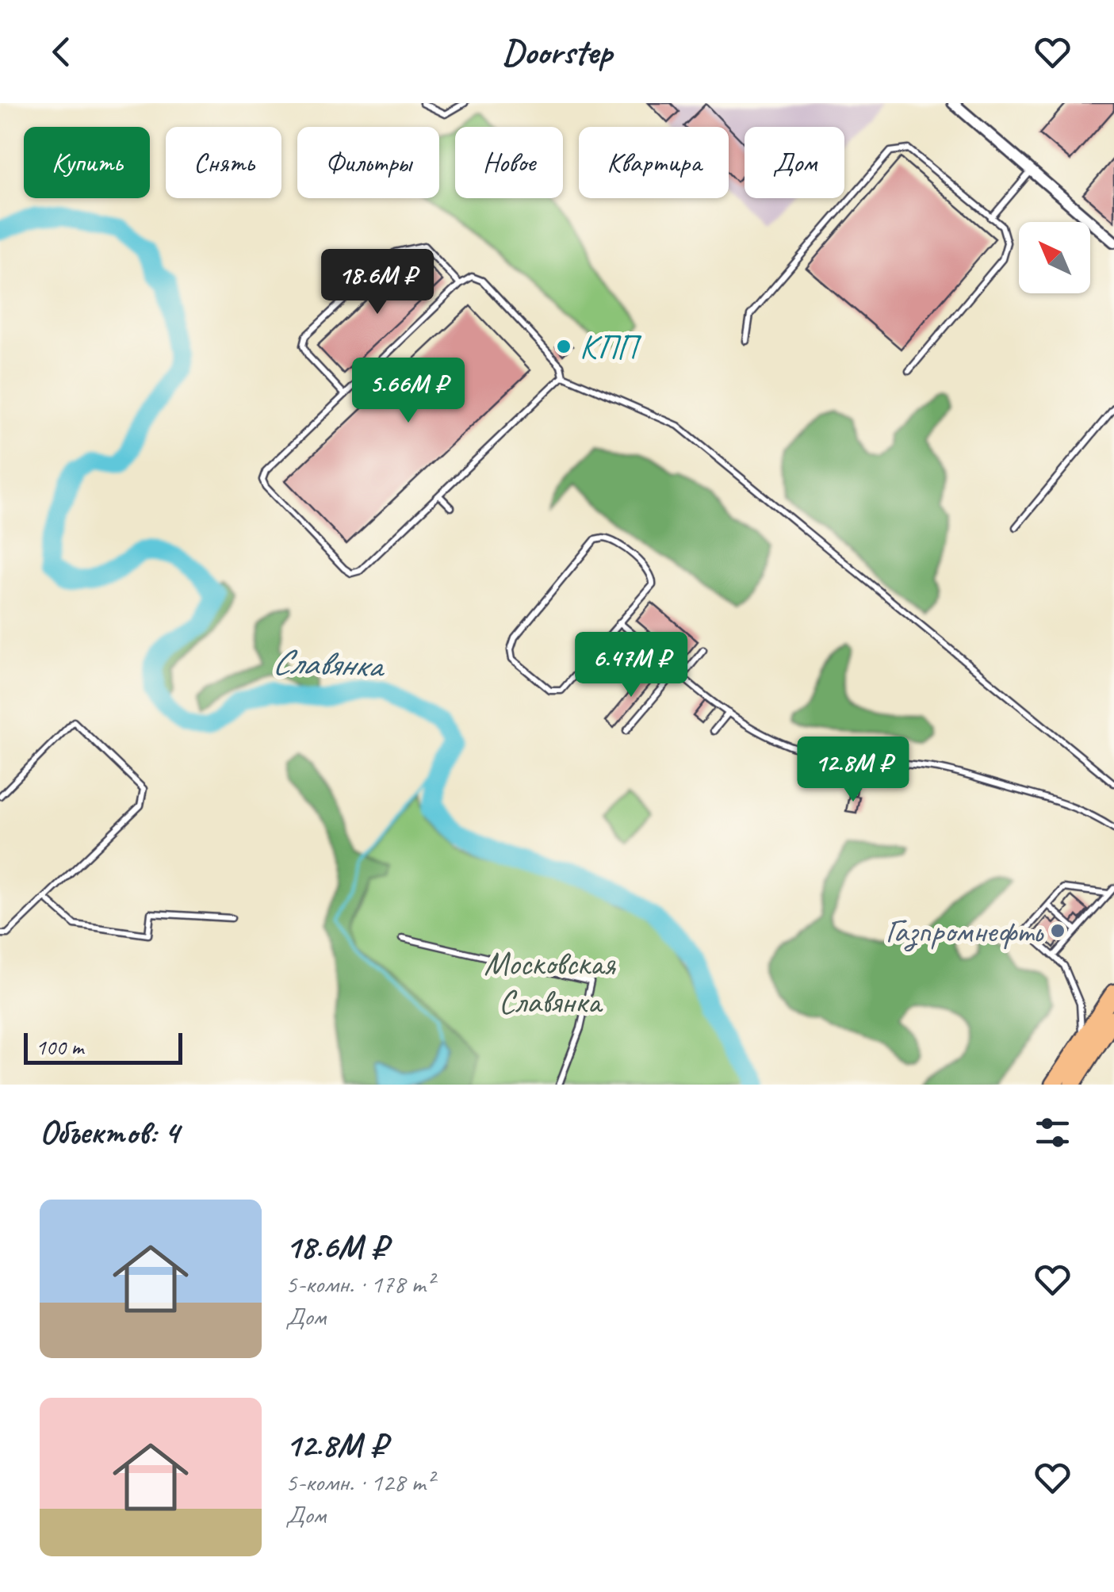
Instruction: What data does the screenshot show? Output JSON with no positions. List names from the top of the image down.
{
  "water": ["Славянка"],
  "parks": ["Московская Славянка"],
  "places": ["КПП", "Газпромнефть"],
  "scale_bar": "100 m",
  "north": "top left",
  "page": {
    "header": "Doorstep",
    "chip": [
      "Купить",
      "Снять",
      "Фильтры",
      "Новое",
      "Квартира",
      "Дом"
    ],
    "price": [
      "18.6M ₽",
      "5.66M ₽",
      "6.47M ₽",
      "12.8M ₽"
    ],
    "scale": "100 m",
    "heading": "Объектов: 4",
    "list": [
      {
        "name": "18.6M ₽",
        "note": "5-комн. · 178 m² · Дом"
      },
      {
        "name": "12.8M ₽",
        "note": "5-комн. · 128 m² · Дом"
      }
    ]
  }
}
